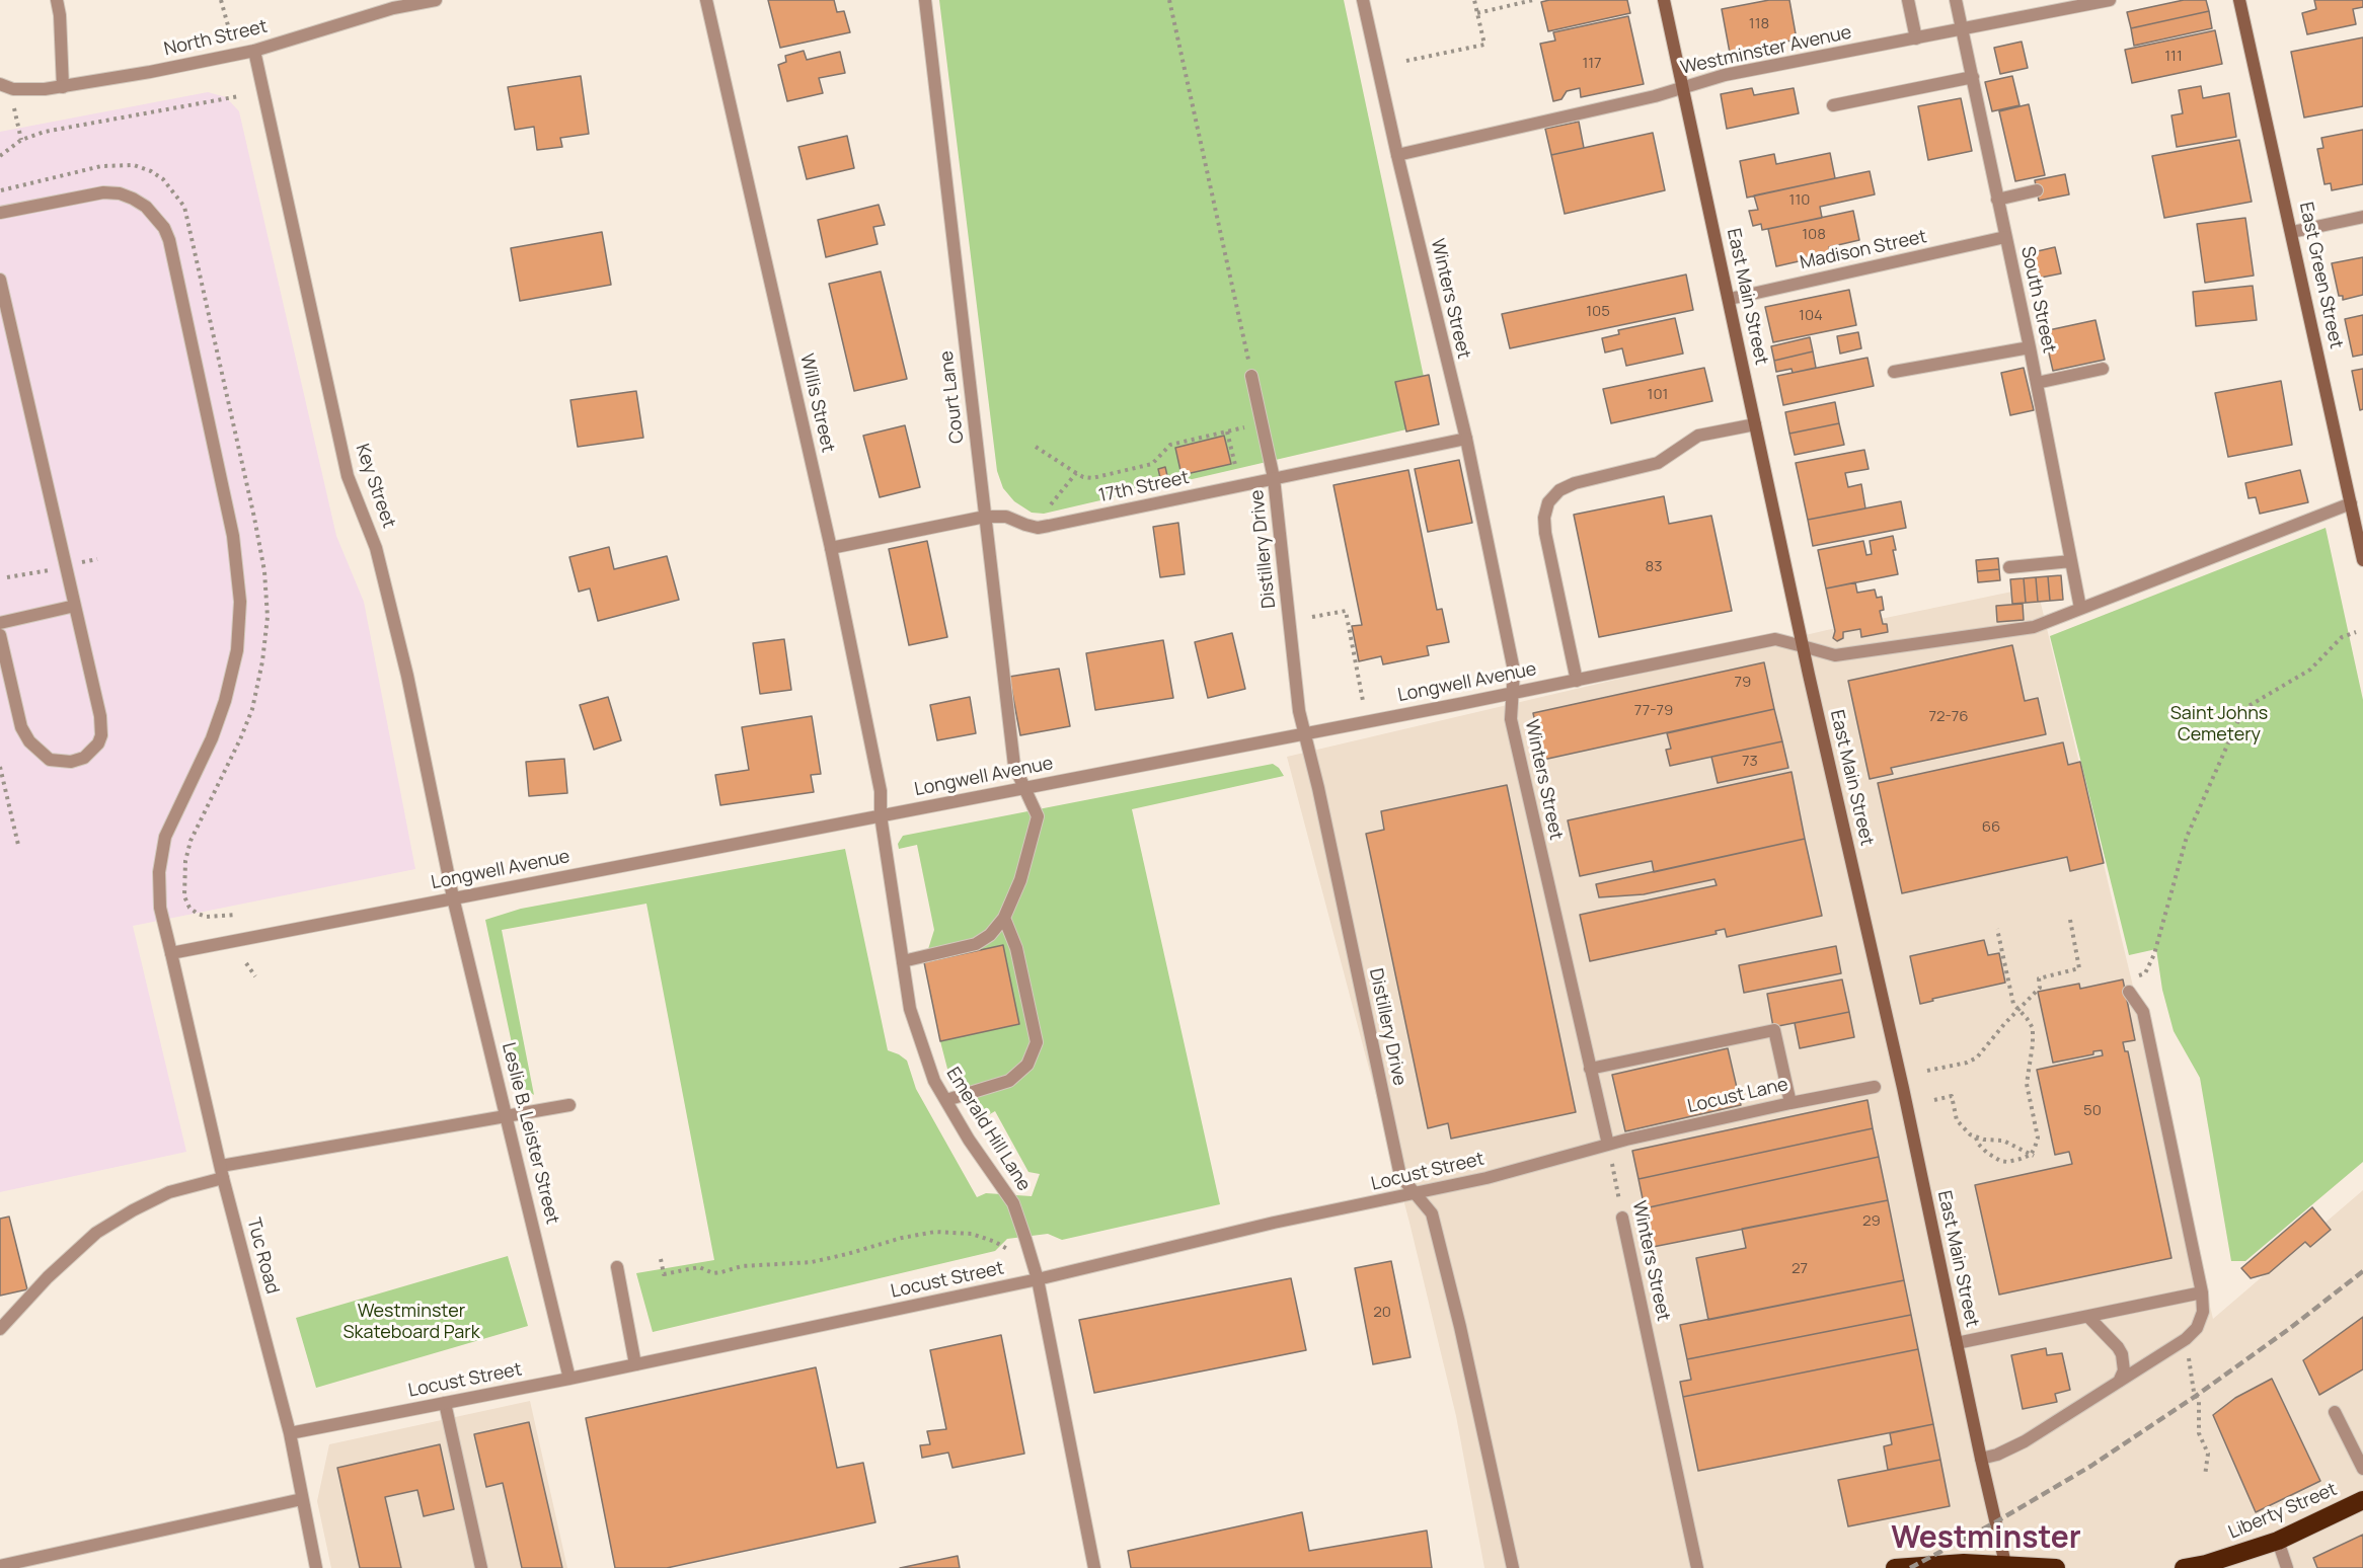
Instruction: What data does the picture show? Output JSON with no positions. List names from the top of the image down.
{
  "streets": {
    "highway": ["Liberty Street"],
    "main road": ["East Green Street", "East Main Street"],
    "street": [
      "North Street",
      "Westminster Avenue",
      "Madison Street",
      "Winters Street",
      "South Street",
      "Court Lane",
      "Willis Street",
      "Key Street",
      "17th Street",
      "Distillery Drive",
      "Longwell Avenue",
      "Locust Lane",
      "Emerald Hill Lane",
      "Leslie B. Leister Street",
      "Locust Street",
      "Tuc Road"
    ]
  },
  "crossings": [
    ["North Street", "Key Street"],
    ["Westminster Avenue", "East Main Street"],
    ["Westminster Avenue", "Winters Street"],
    ["Westminster Avenue", "South Street"],
    ["Madison Street", "East Main Street"],
    ["Madison Street", "South Street"],
    ["East Green Street", "Longwell Avenue"],
    ["East Main Street", "Longwell Avenue"],
    ["Winters Street", "17th Street"],
    ["Winters Street", "Longwell Avenue"],
    ["Winters Street", "Locust Lane"],
    ["Winters Street", "Locust Street"],
    ["South Street", "Longwell Avenue"],
    ["Court Lane", "17th Street"],
    ["Court Lane", "Longwell Avenue"],
    ["Court Lane", "Emerald Hill Lane"],
    ["Willis Street", "17th Street"],
    ["Willis Street", "Longwell Avenue"],
    ["Willis Street", "Emerald Hill Lane"],
    ["Key Street", "Longwell Avenue"],
    ["Key Street", "Leslie B. Leister Street"],
    ["17th Street", "Distillery Drive"],
    ["Distillery Drive", "Longwell Avenue"],
    ["Distillery Drive", "Locust Street"],
    ["Longwell Avenue", "Emerald Hill Lane"],
    ["Longwell Avenue", "Leslie B. Leister Street"],
    ["Longwell Avenue", "Tuc Road"],
    ["Locust Lane", "Locust Street"],
    ["Emerald Hill Lane", "Locust Street"],
    ["Leslie B. Leister Street", "Locust Street"],
    ["Locust Street", "Tuc Road"]
  ],
  "districts": ["Westminster"],
  "parks": ["Saint Johns Cemetery", "Westminster Skateboard Park"],
  "house_numbers": [
    "118",
    "111",
    "117",
    "110",
    "108",
    "105",
    "104",
    "101",
    "83",
    "79",
    "77-79",
    "72-76",
    "73",
    "66",
    "50",
    "29",
    "27",
    "20"
  ]
}
